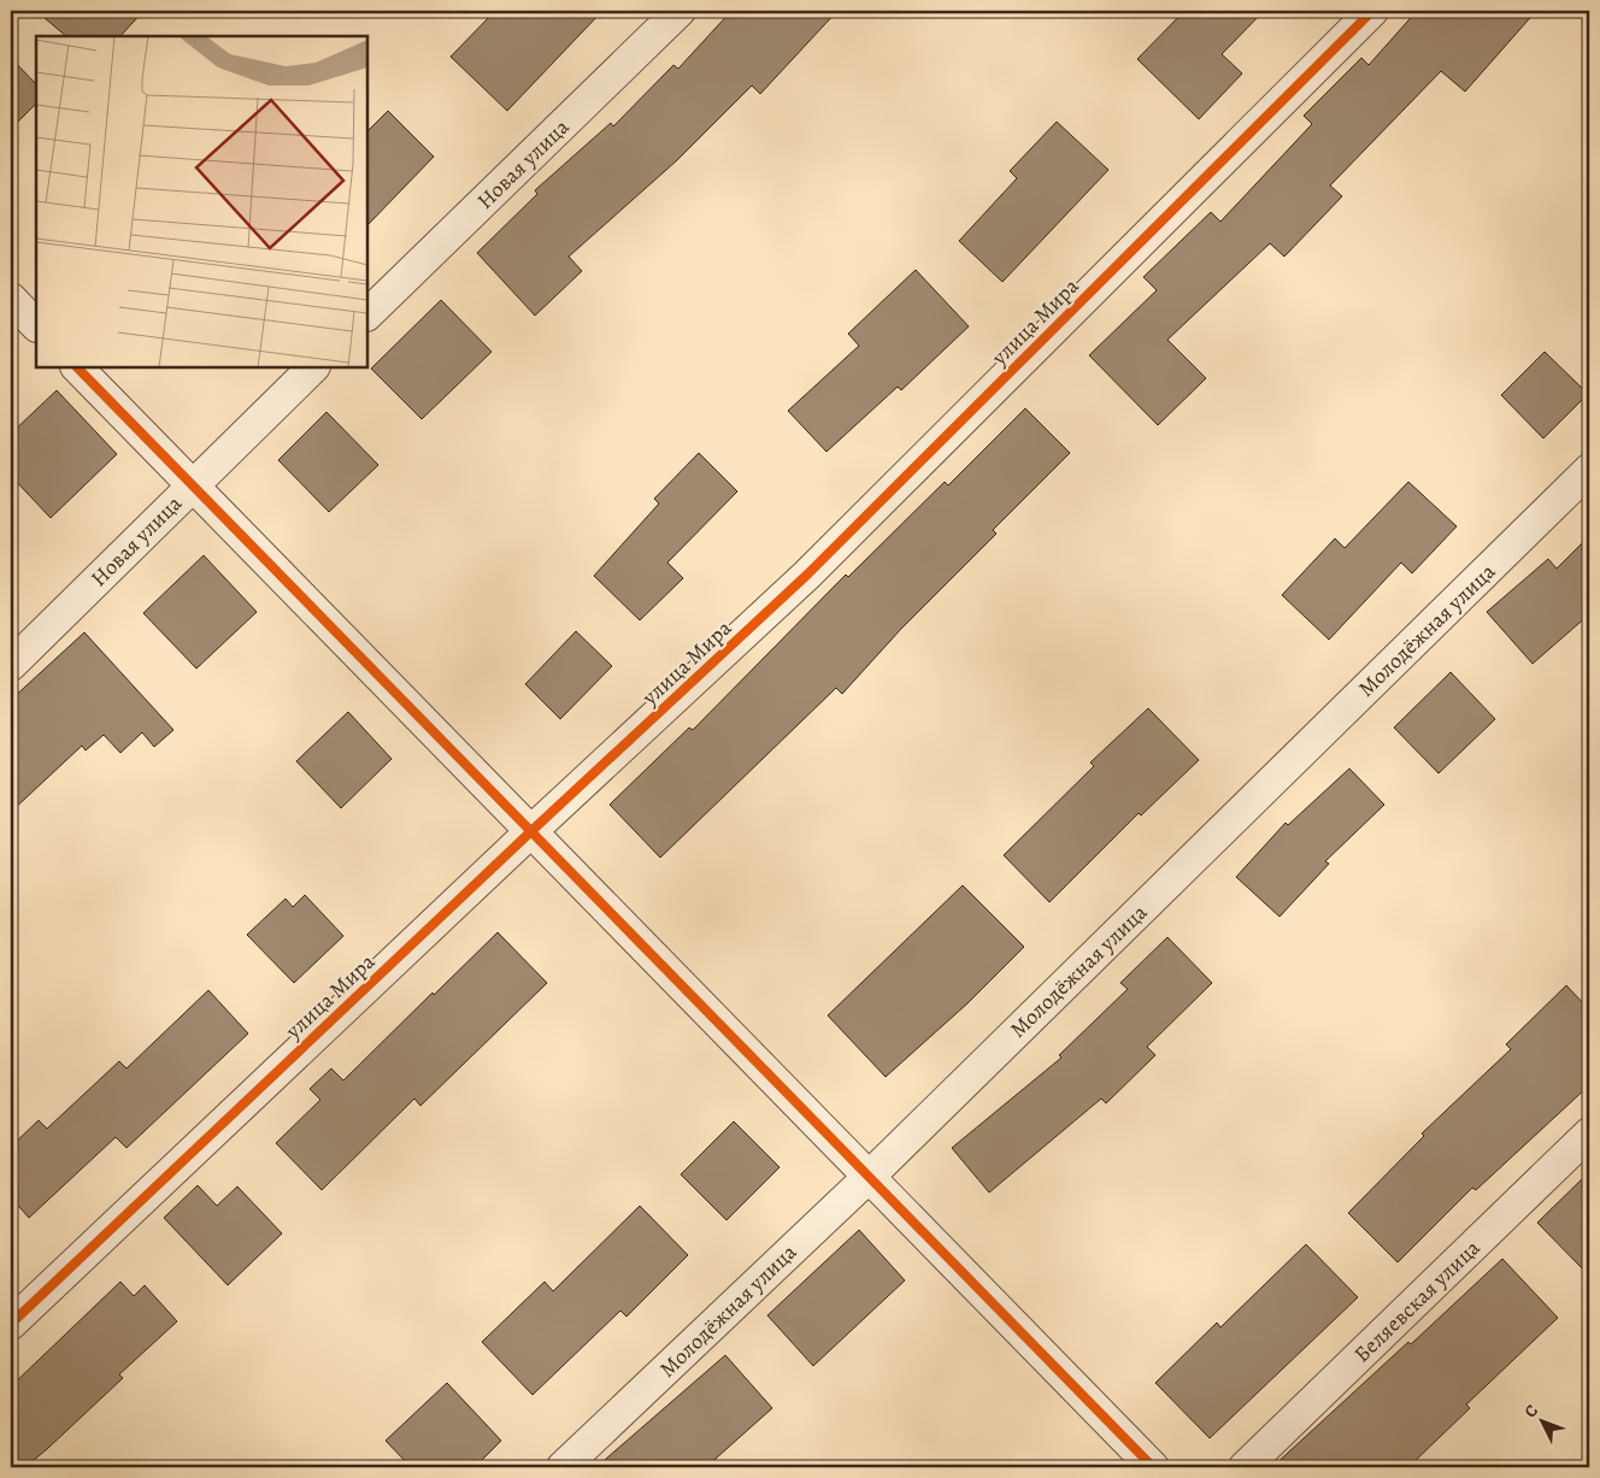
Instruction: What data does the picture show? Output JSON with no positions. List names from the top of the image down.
{
  "streets": {
    "street": [
      "Новая улица",
      "улица Мира",
      "Молодёжная улица",
      "Беляевская улица"
    ]
  },
  "north": "top left"
}
